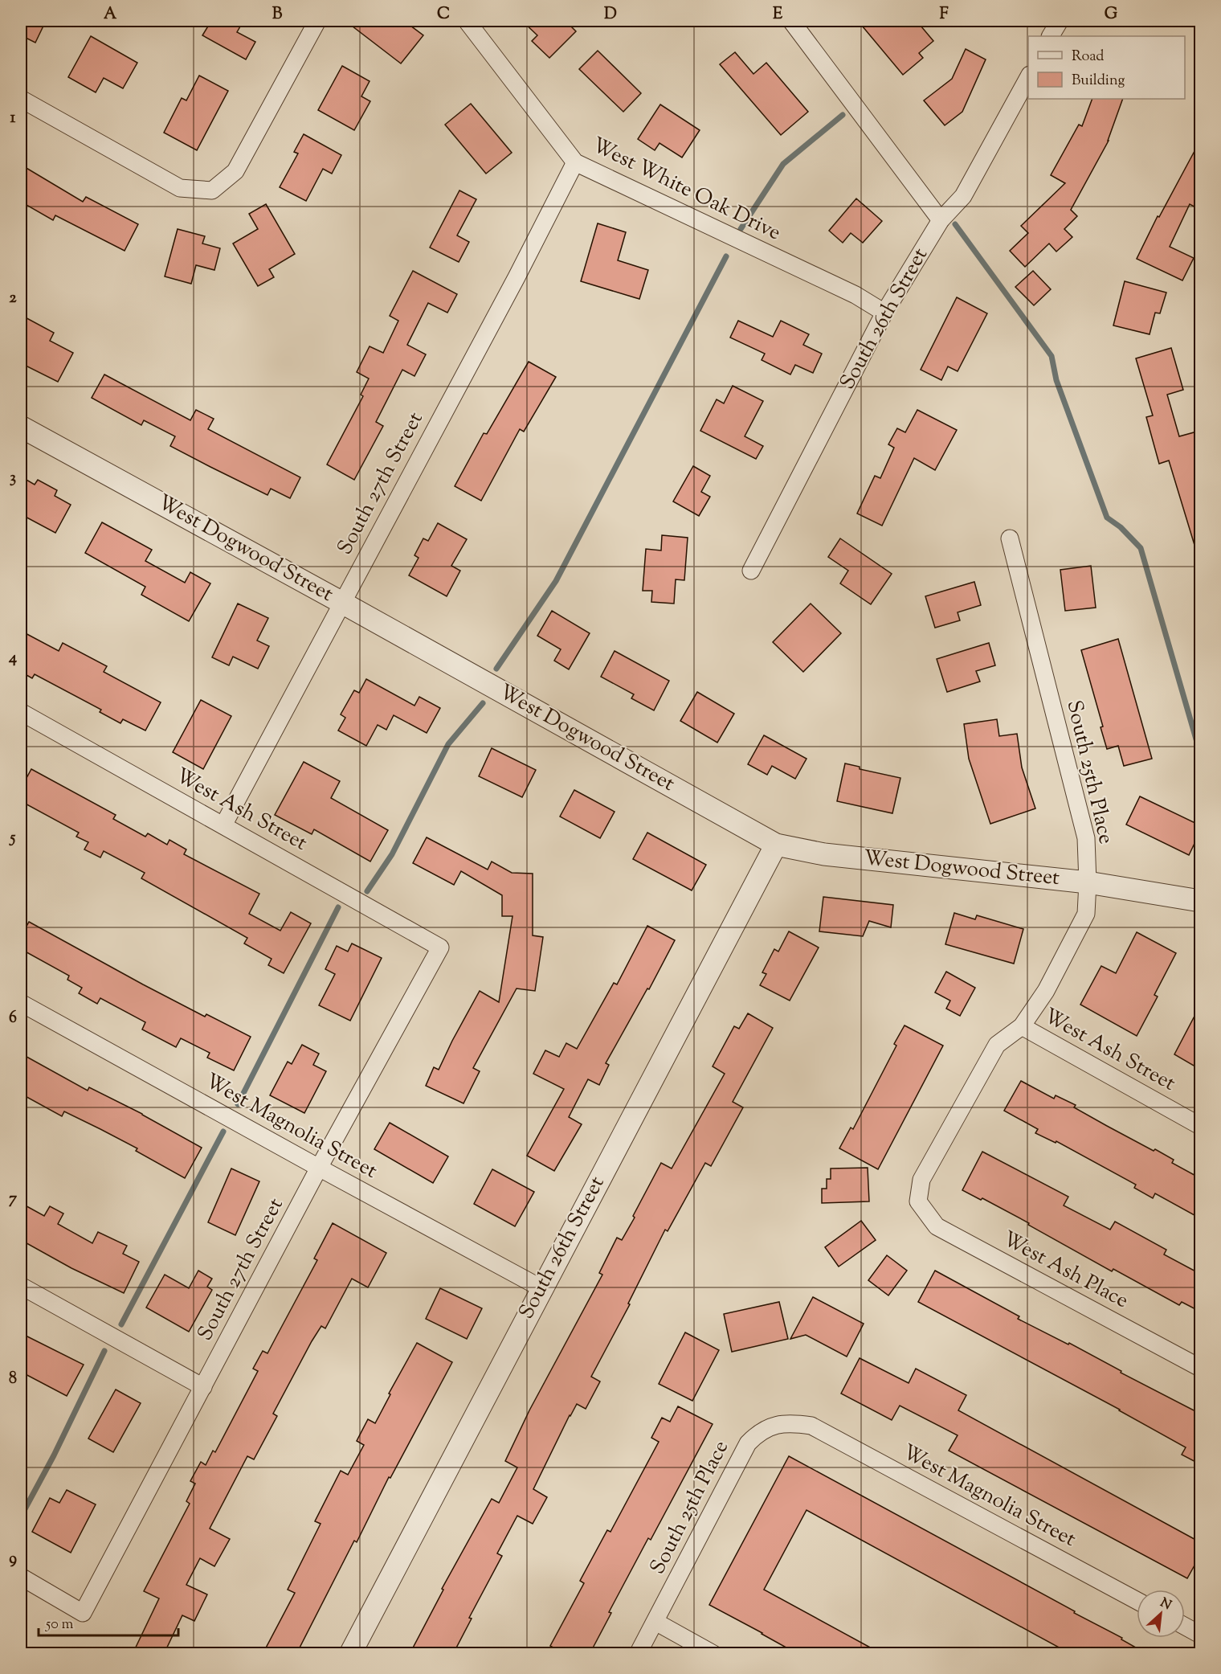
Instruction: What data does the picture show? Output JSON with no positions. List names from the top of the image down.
{
  "streets": {
    "street": [
      "West White Oak Drive",
      "South 26th Street",
      "South 27th Street",
      "West Dogwood Street",
      "South 25th Place",
      "West Ash Street",
      "West Magnolia Street",
      "West Ash Place"
    ]
  },
  "crossings": [
    ["West White Oak Drive", "South 26th Street"],
    ["West White Oak Drive", "South 27th Street"],
    ["South 26th Street", "West Dogwood Street"],
    ["South 26th Street", "West Magnolia Street"],
    ["South 27th Street", "West Dogwood Street"],
    ["South 27th Street", "West Ash Street"],
    ["South 27th Street", "West Magnolia Street"],
    ["West Dogwood Street", "South 25th Place"],
    ["South 25th Place", "West Ash Street"],
    ["South 25th Place", "West Magnolia Street"],
    ["South 25th Place", "West Ash Place"]
  ],
  "legend": ["Road", "Building"],
  "scale_bar": "50 m",
  "north": "top right",
  "grid": {
    "columns": [
      "A",
      "B",
      "C",
      "D",
      "E",
      "F",
      "G"
    ],
    "rows": [
      "1",
      "2",
      "3",
      "4",
      "5",
      "6",
      "7",
      "8",
      "9"
    ]
  }
}
